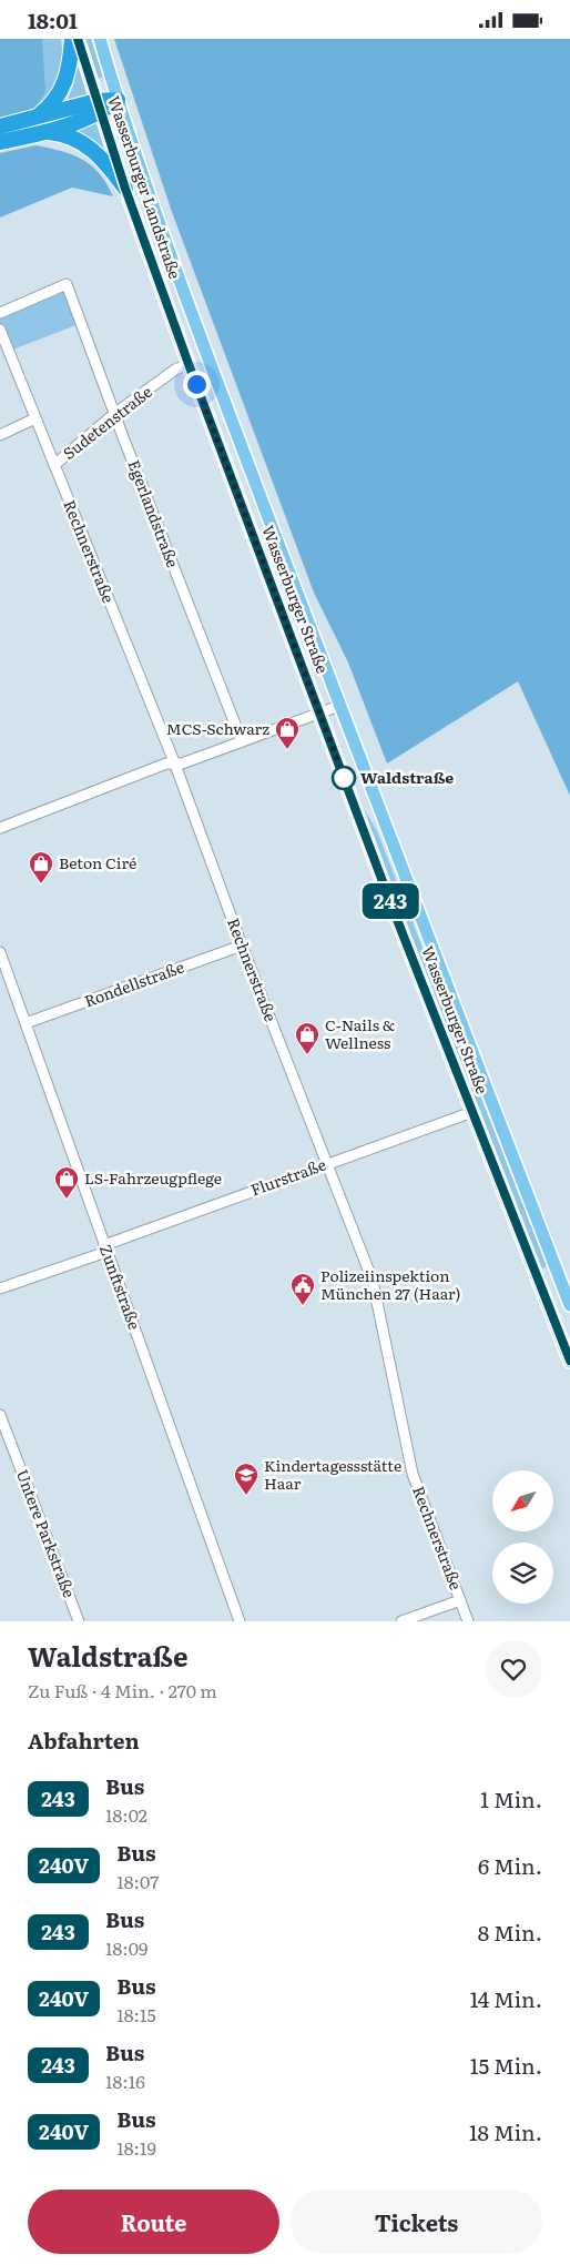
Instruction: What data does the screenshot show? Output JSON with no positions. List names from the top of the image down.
{
  "streets": {
    "main road": ["Wasserburger Landstraße", "Wasserburger Straße"],
    "street": [
      "Sudetenstraße",
      "Egerlandstraße",
      "Rechnerstraße",
      "Rondellstraße",
      "Flurstraße",
      "Zunftstraße",
      "Untere Parkstraße"
    ]
  },
  "crossings": [
    ["Wasserburger Landstraße", "Wasserburger Straße"],
    ["Sudetenstraße", "Egerlandstraße"],
    ["Sudetenstraße", "Rechnerstraße"],
    ["Sudetenstraße", "Wasserburger Straße"],
    ["Rechnerstraße", "Rondellstraße"],
    ["Rechnerstraße", "Flurstraße"],
    ["Wasserburger Straße", "Flurstraße"],
    ["Rondellstraße", "Zunftstraße"],
    ["Flurstraße", "Zunftstraße"]
  ],
  "places": {
    "shop": [
      "MCS-Schwarz",
      "Beton Ciré",
      "C-Nails & Wellness",
      "LS-Fahrzeugpflege"
    ],
    "other": ["Waldstraße"],
    "public building": ["Polizeiinspektion München 27 (Haar)"],
    "school or university": ["Kindertagessstätte Haar"]
  },
  "lines": ["bus line 243"],
  "north": "bottom left",
  "page": {
    "status": "18:01",
    "on_map": "243",
    "heading": [
      ["Waldstraße", "Zu Fuß · 4 Min. · 270 m"],
      "Abfahrten"
    ],
    "list": [
      {
        "mark": "243",
        "name": "Bus",
        "note": "18:02",
        "value": "1 Min."
      },
      {
        "mark": "240V",
        "name": "Bus",
        "note": "18:07",
        "value": "6 Min."
      },
      {
        "mark": "243",
        "name": "Bus",
        "note": "18:09",
        "value": "8 Min."
      },
      {
        "mark": "240V",
        "name": "Bus",
        "note": "18:15",
        "value": "14 Min."
      },
      {
        "mark": "243",
        "name": "Bus",
        "note": "18:16",
        "value": "15 Min."
      },
      {
        "mark": "240V",
        "name": "Bus",
        "note": "18:19",
        "value": "18 Min."
      }
    ],
    "buttons": ["Route", "Tickets"]
  }
}
